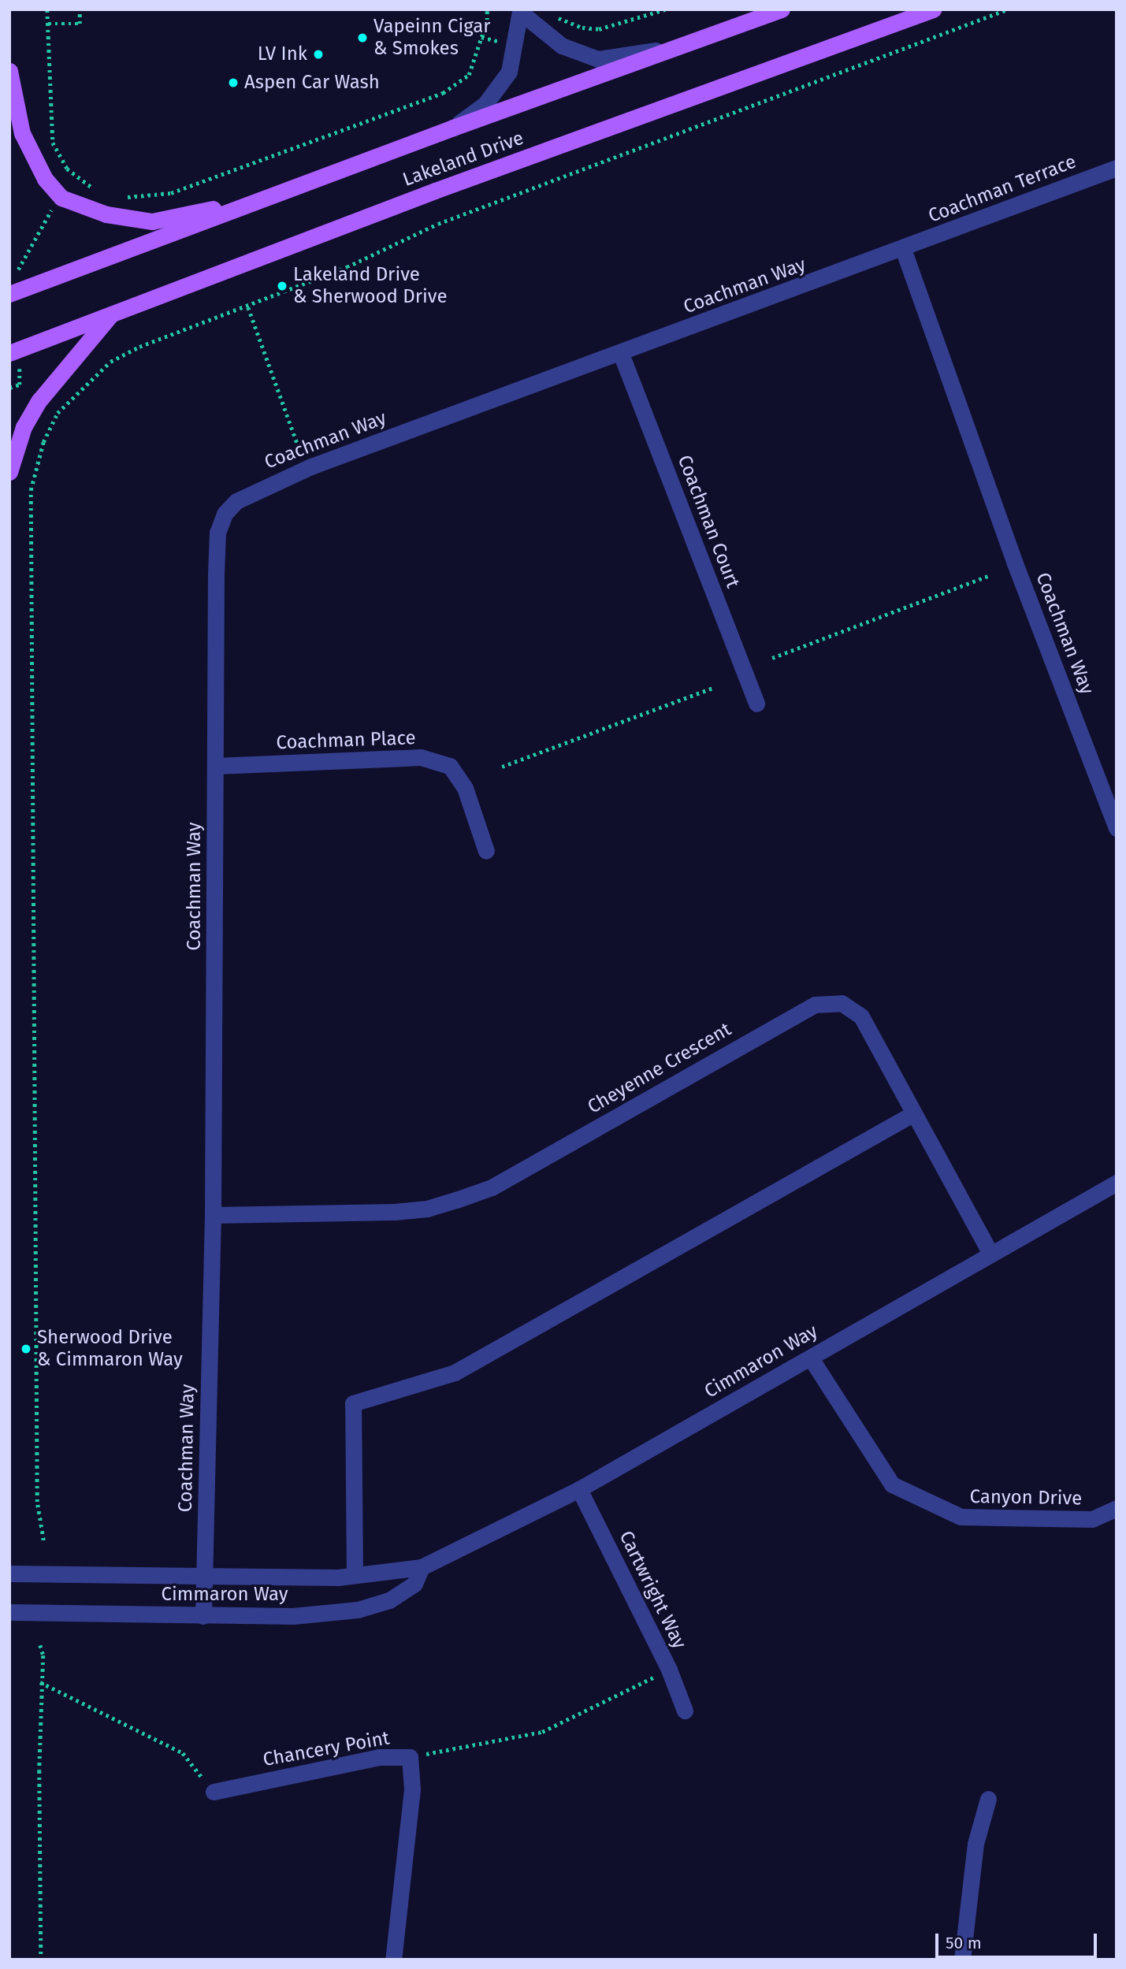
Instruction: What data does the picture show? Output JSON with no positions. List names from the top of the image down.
{
  "streets": {
    "main road": ["Lakeland Drive"],
    "street": [
      "Coachman Terrace",
      "Coachman Way",
      "Coachman Court",
      "Coachman Place",
      "Cheyenne Crescent",
      "Cimmaron Way",
      "Canyon Drive",
      "Cartwright Way",
      "Chancery Point"
    ]
  },
  "crossings": [
    ["Coachman Terrace", "Coachman Way"],
    ["Coachman Way", "Coachman Court"],
    ["Coachman Way", "Coachman Place"],
    ["Coachman Way", "Cheyenne Crescent"],
    ["Coachman Way", "Cimmaron Way"],
    ["Cheyenne Crescent", "Cimmaron Way"],
    ["Cimmaron Way", "Canyon Drive"],
    ["Cimmaron Way", "Cartwright Way"]
  ],
  "places": [
    "Vapeinn Cigar & Smokes",
    "LV Ink",
    "Aspen Car Wash",
    "Lakeland Drive & Sherwood Drive",
    "Sherwood Drive & Cimmaron Way"
  ],
  "scale_bar": "50 m"
}
